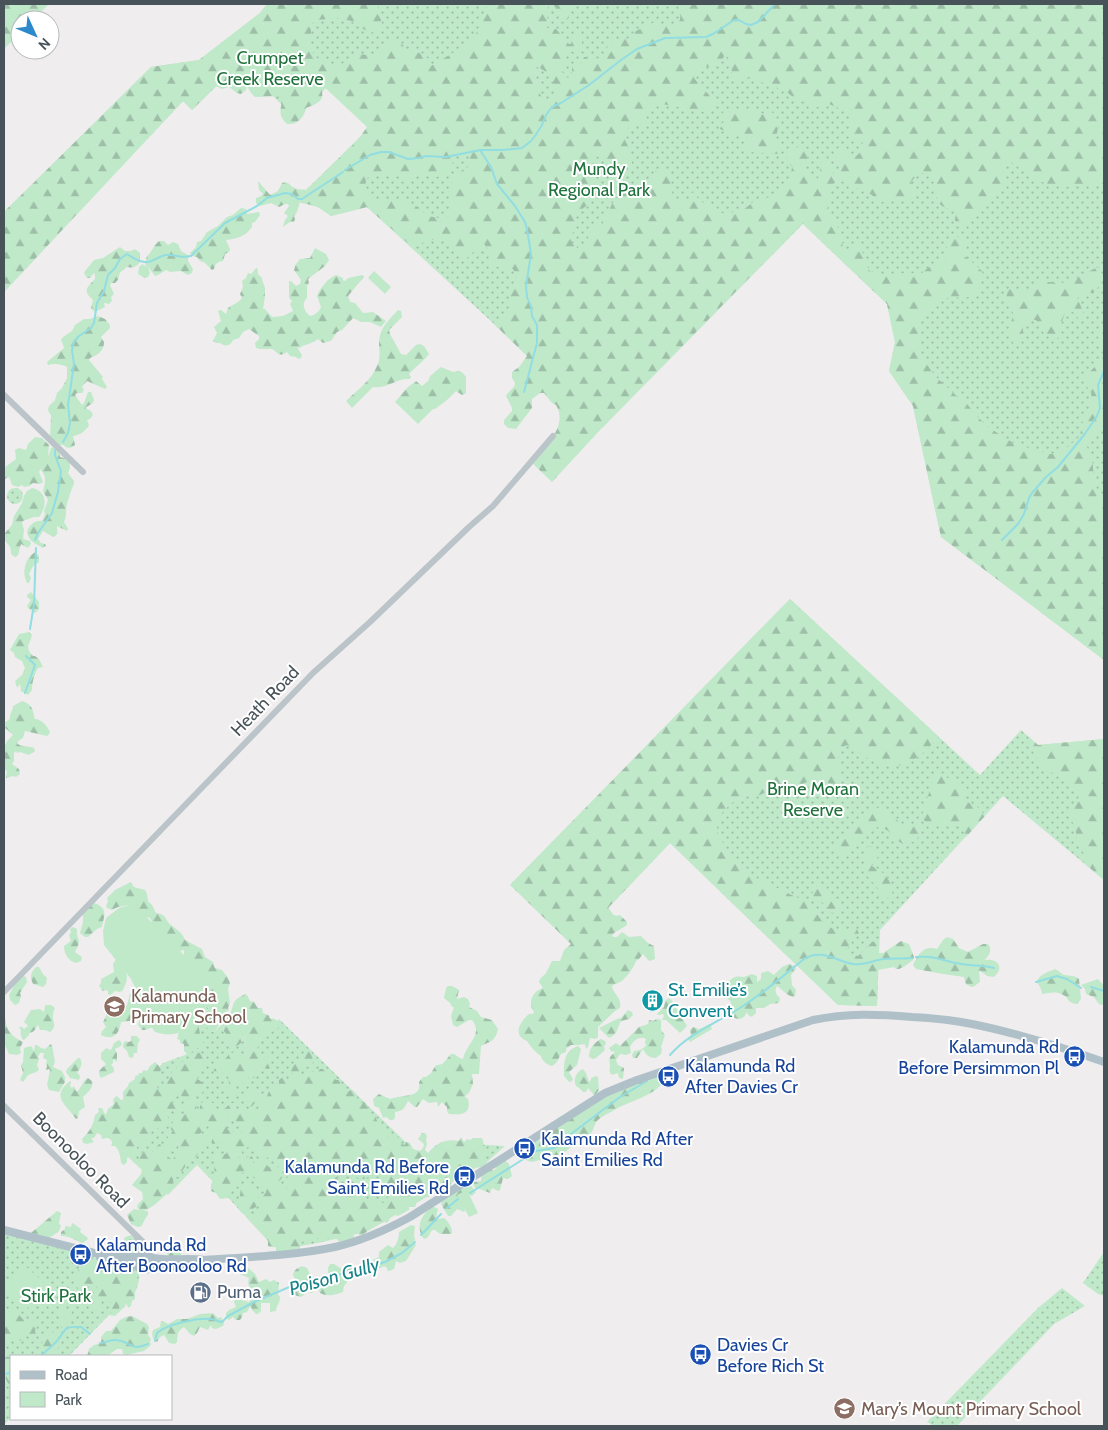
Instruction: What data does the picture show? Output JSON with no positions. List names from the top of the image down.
{
  "streets": {
    "street": ["Heath Road", "Boonooloo Road"]
  },
  "water": ["Poison Gully"],
  "parks": [
    "Crumpet Creek Reserve",
    "Mundy Regional Park",
    "Brine Moran Reserve",
    "Stirk Park"
  ],
  "places": {
    "building": ["St. Emilie’s Convent"],
    "school or university": ["Kalamunda Primary School", "Mary’s Mount Primary School"],
    "bus stop": [
      "Kalamunda Rd Before Persimmon Pl",
      "Kalamunda Rd After Davies Cr",
      "Kalamunda Rd After Saint Emilies Rd",
      "Kalamunda Rd Before Saint Emilies Rd",
      "Kalamunda Rd After Boonooloo Rd",
      "Davies Cr Before Rich St"
    ],
    "fuel station": ["Puma"]
  },
  "legend": ["Road", "Park"],
  "north": "bottom right"
}
